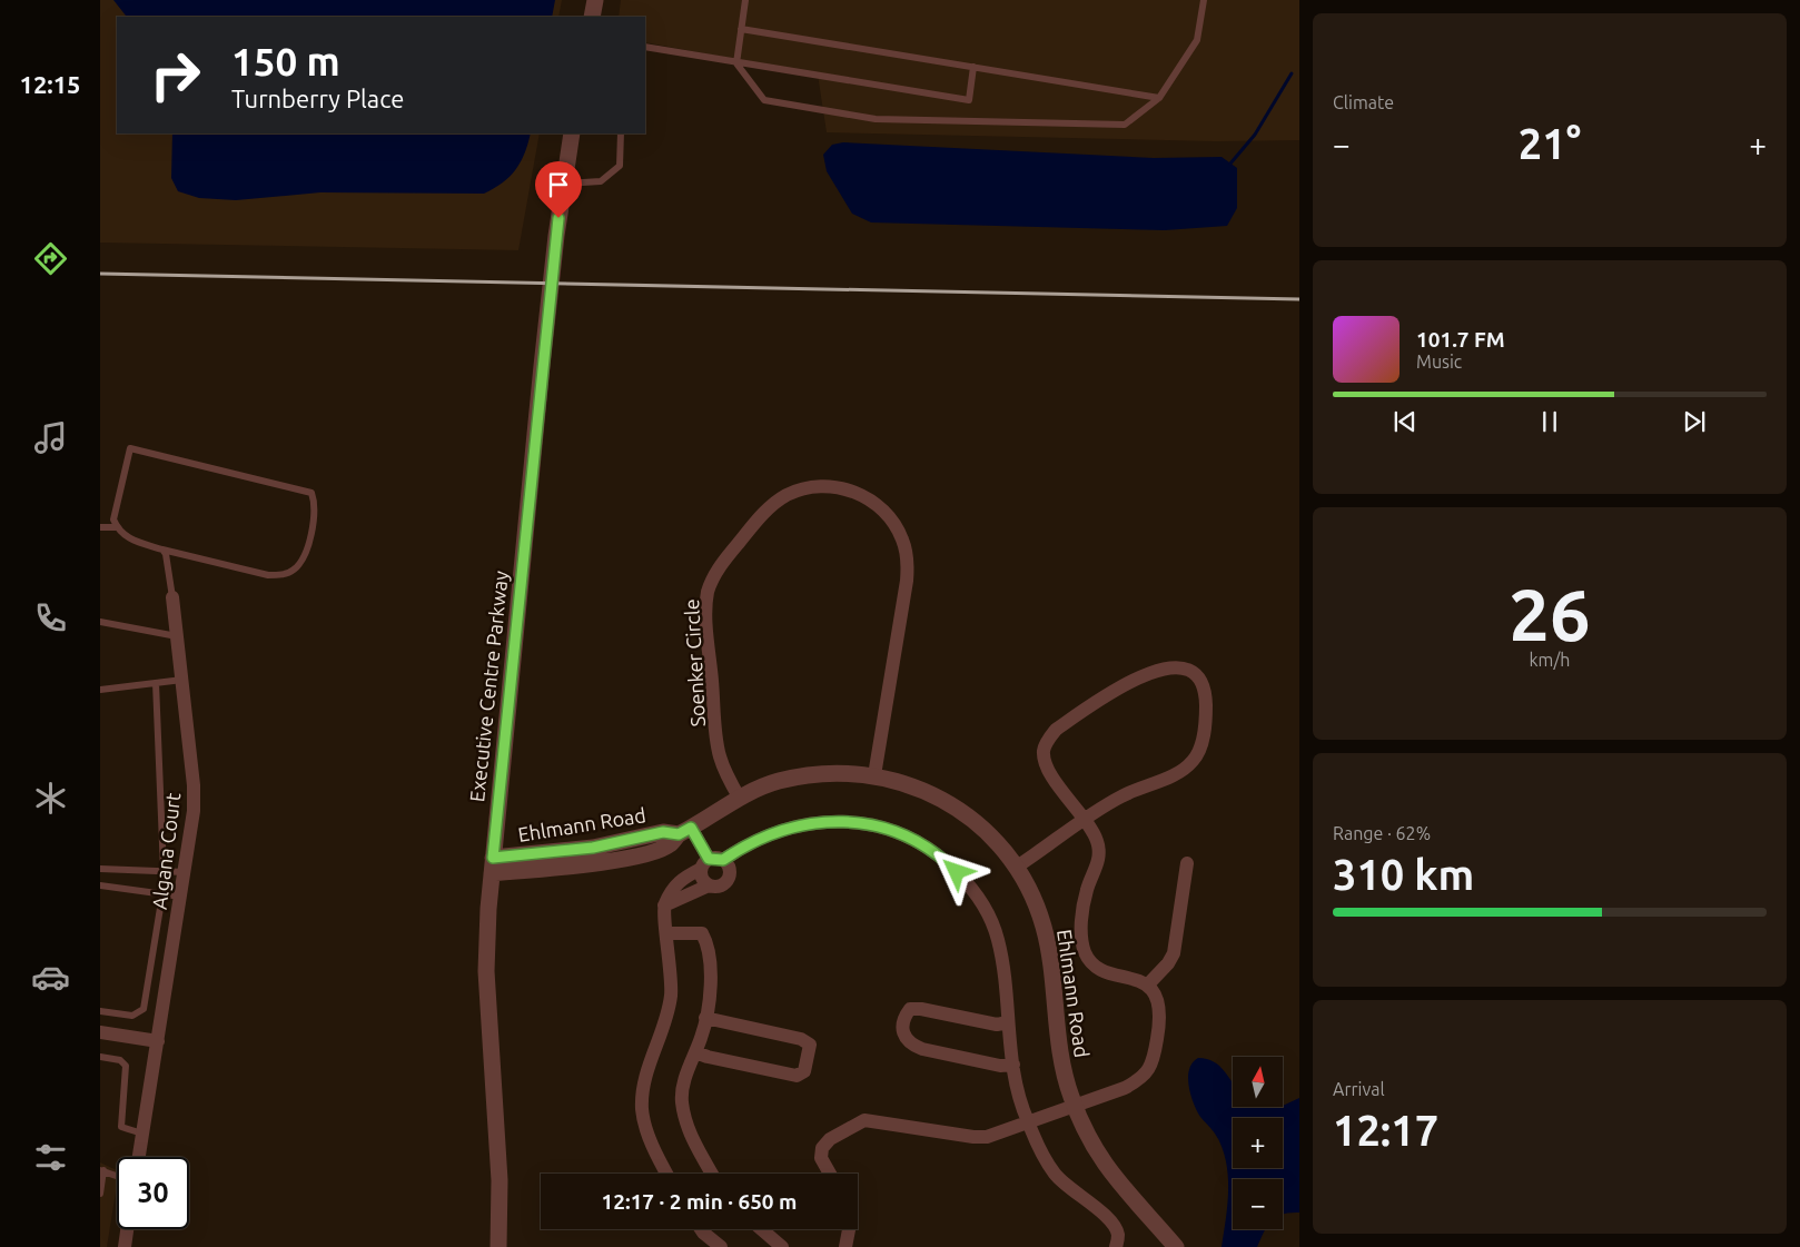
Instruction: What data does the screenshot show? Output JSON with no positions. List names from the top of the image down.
{
  "streets": {
    "street": [
      "Soenker Circle",
      "Executive Centre Parkway",
      "Ehlmann Road",
      "Algana Court"
    ]
  },
  "crossings": [
    ["Soenker Circle", "Ehlmann Road"],
    ["Executive Centre Parkway", "Ehlmann Road"]
  ],
  "north": "top",
  "page": {
    "tabs": "12:15",
    "tile": [
      "Climate",
      ["26", "km/h"],
      ["Range · 62%", "310 km"],
      ["Arrival", "12:17"]
    ],
    "turn": ["150 m", "Turnberry Place"],
    "heat": ["−", "21°", "+"],
    "song": ["101.7 FM", "Music"],
    "map_buttons": ["+", "−"],
    "limit": "30",
    "trip": "12:17 · 2 min · 650 m"
  }
}
